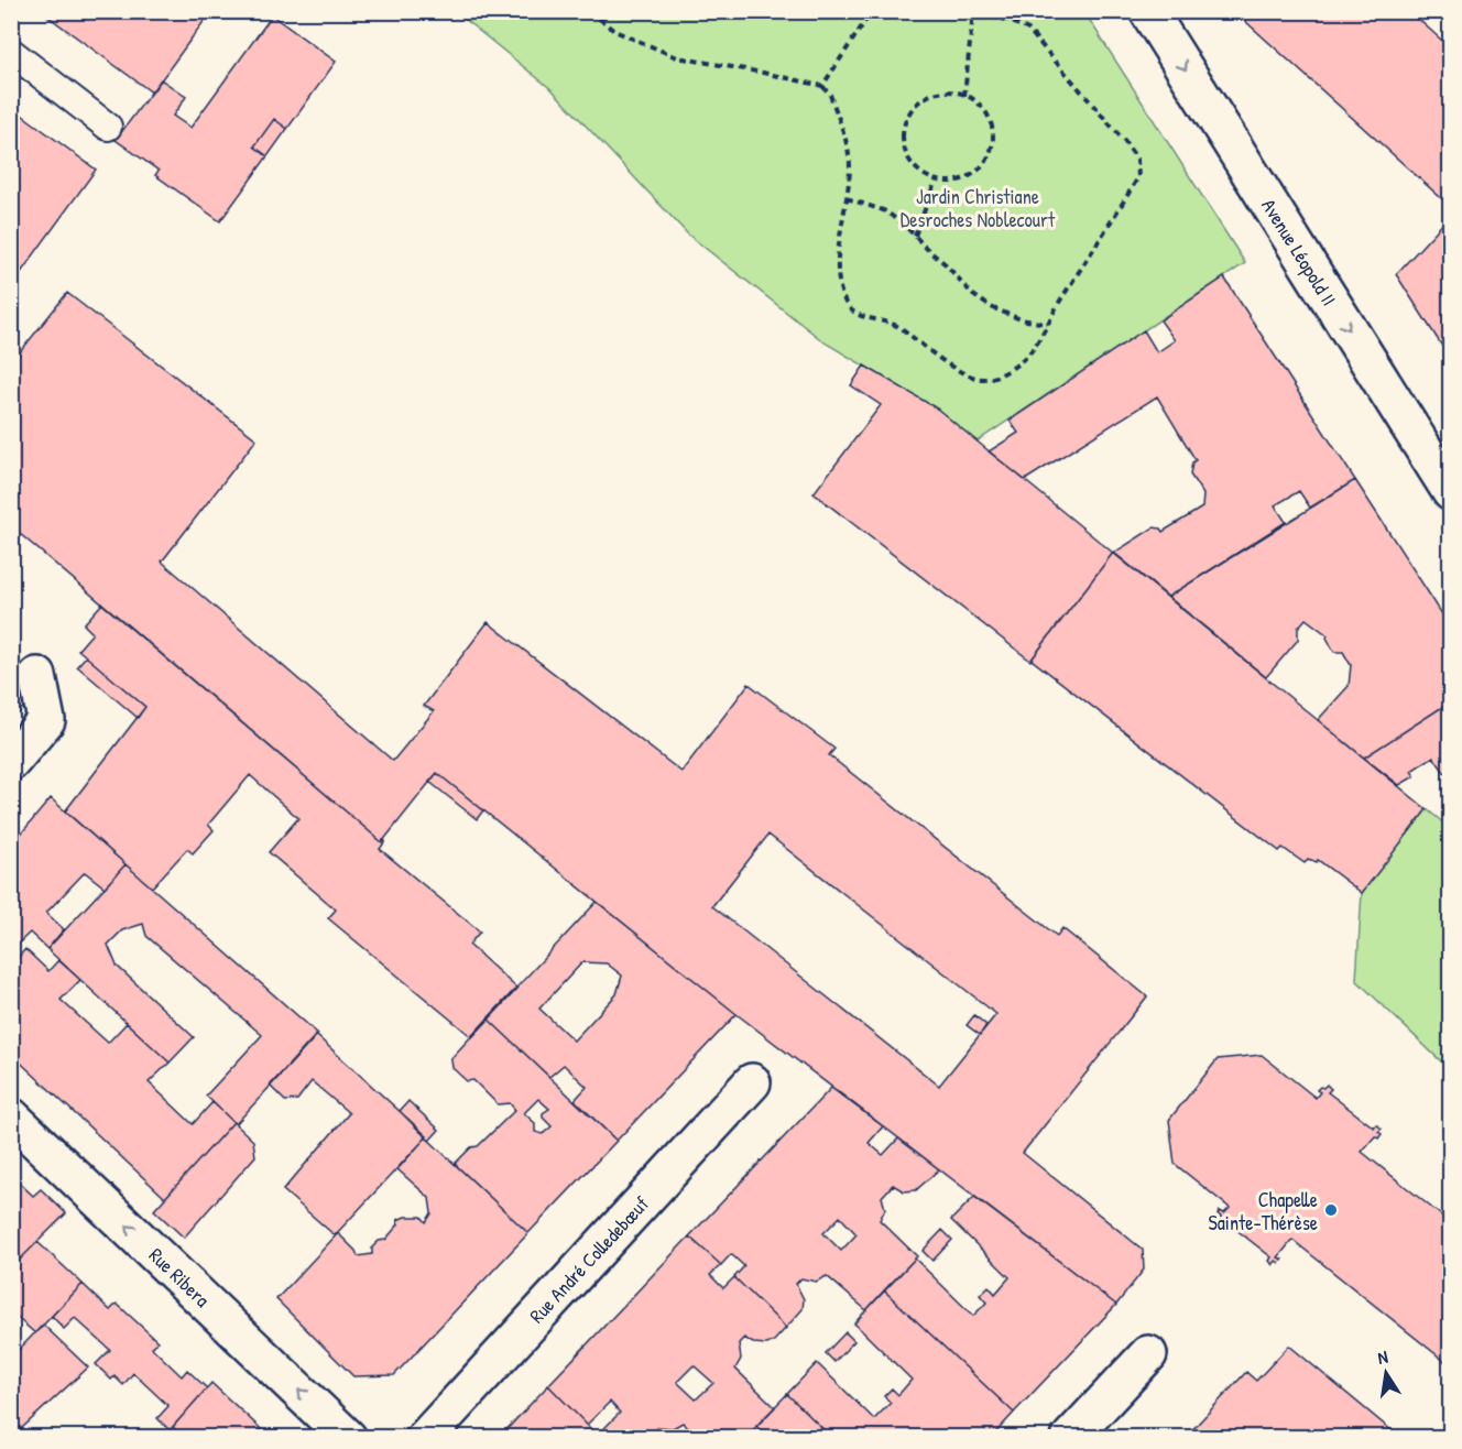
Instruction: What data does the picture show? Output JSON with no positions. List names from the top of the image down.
{
  "streets": {
    "street": ["Avenue Léopold II", "Rue André Colledebœuf", "Rue Ribera"]
  },
  "one_way": ["Avenue Léopold II", "Rue Ribera"],
  "parks": ["Jardin Christiane Desroches Noblecourt"],
  "places": ["Chapelle Sainte-Thérèse"],
  "north": "top"
}
